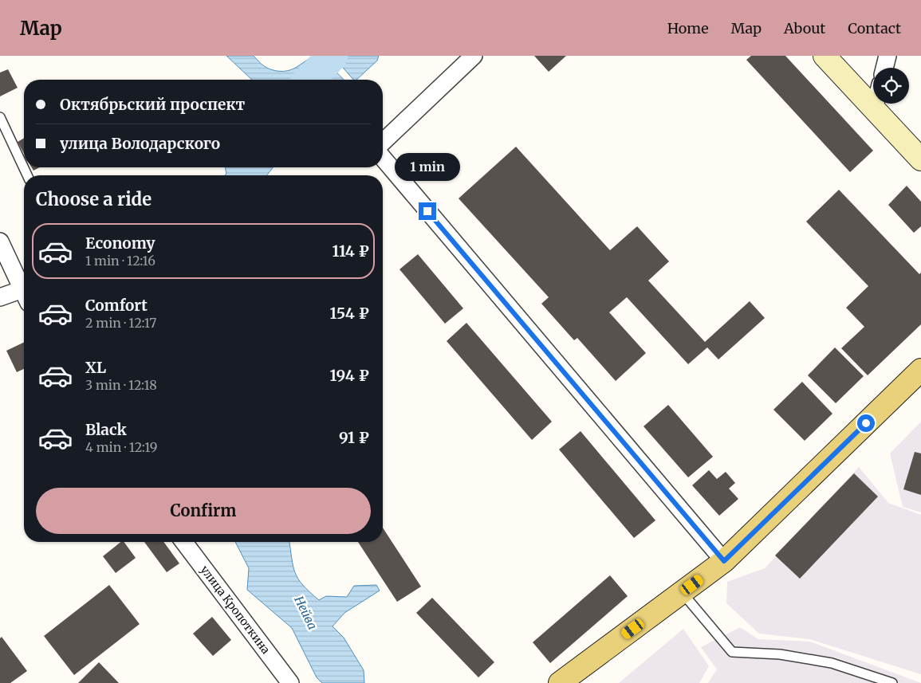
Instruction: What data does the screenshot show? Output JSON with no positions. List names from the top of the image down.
{
  "streets": {
    "street": ["улица Кропоткина"]
  },
  "water": ["Нейва"],
  "page": {
    "header": "Map",
    "nav": [
      "Home",
      "Map",
      "About",
      "Contact"
    ],
    "banner": ["Октябрьский проспект", "улица Володарского"],
    "bubble": "1 min",
    "heading": "Choose a ride",
    "list": [
      {
        "name": "Economy",
        "note": "1 min · 12:16",
        "value": "114 ₽"
      },
      {
        "name": "Comfort",
        "note": "2 min · 12:17",
        "value": "154 ₽"
      },
      {
        "name": "XL",
        "note": "3 min · 12:18",
        "value": "194 ₽"
      },
      {
        "name": "Black",
        "note": "4 min · 12:19",
        "value": "91 ₽"
      }
    ],
    "buttons": "Confirm"
  }
}
